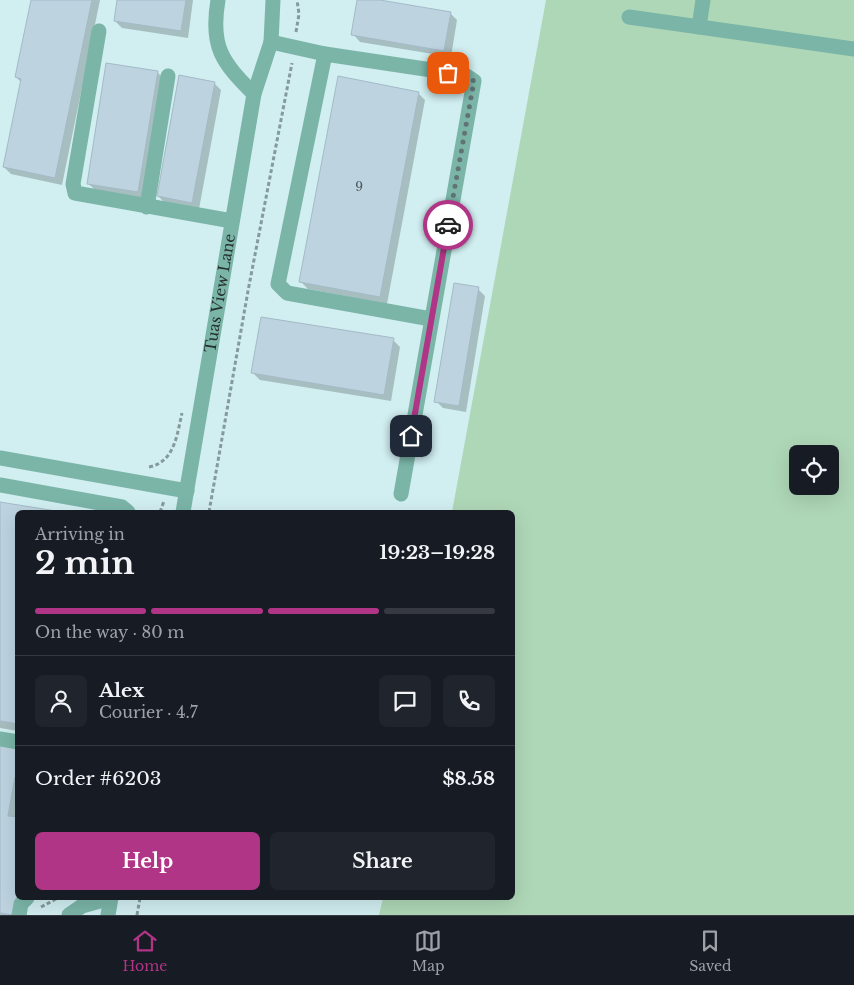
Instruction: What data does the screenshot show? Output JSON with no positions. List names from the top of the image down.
{
  "streets": {
    "lane": ["Tuas View Lane"]
  },
  "house_numbers": ["9"],
  "page": {
    "heading": ["2 min", "Arriving in", "19:23–19:28"],
    "panel": [
      "Alex",
      "Courier · 4.7",
      "Order #6203",
      "$8.58"
    ],
    "bar": "On the way · 80 m",
    "buttons": ["Help", "Share"],
    "tabs": ["Home", "Map", "Saved"]
  }
}
